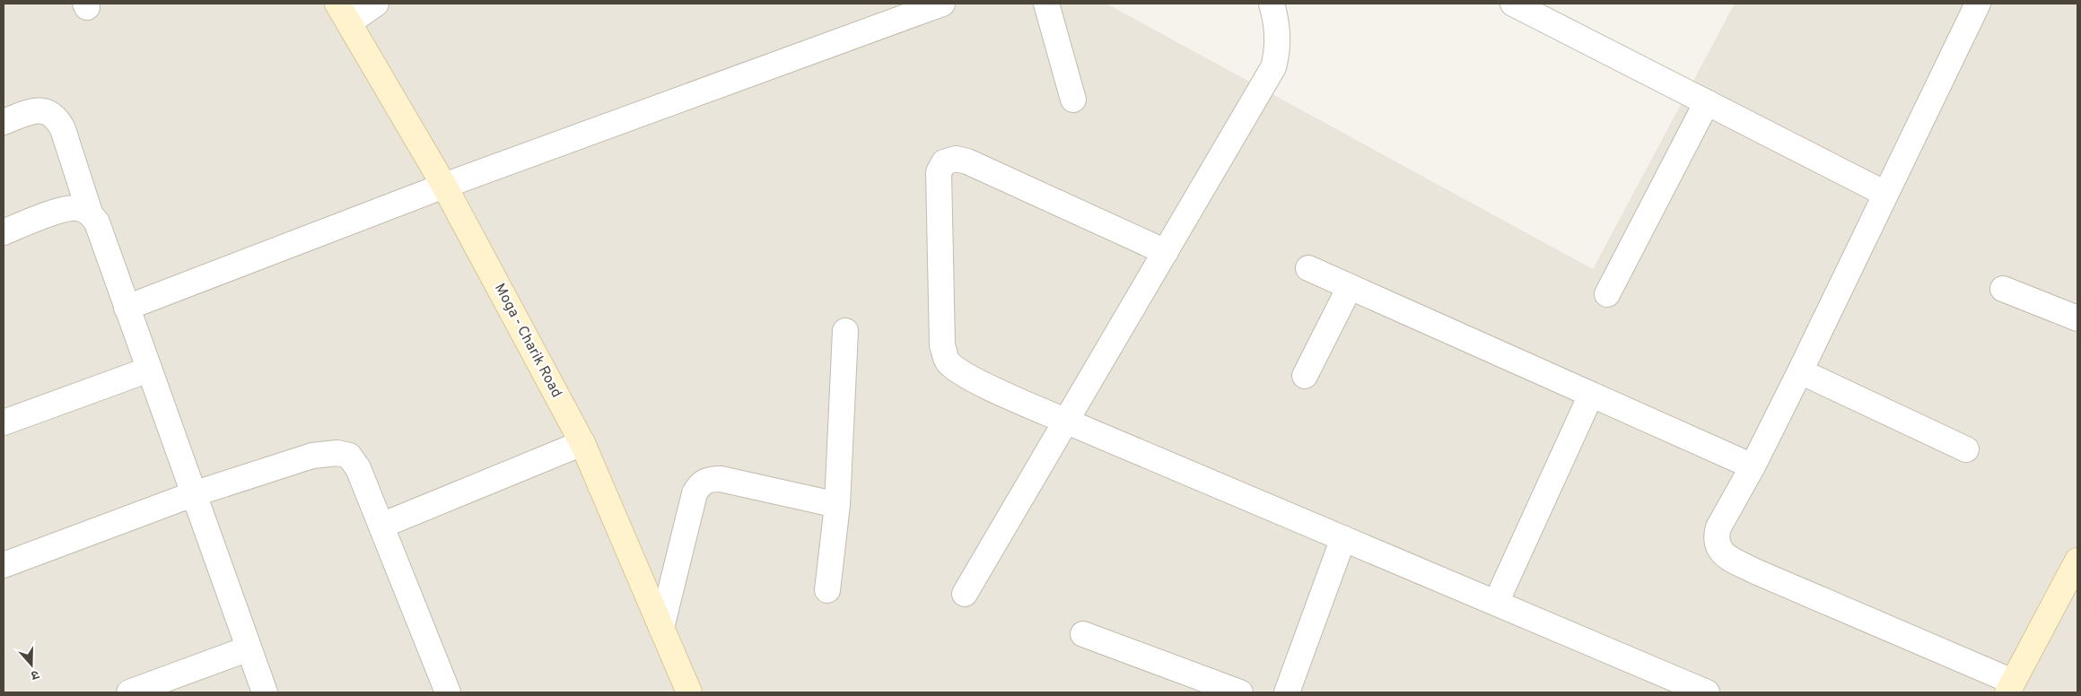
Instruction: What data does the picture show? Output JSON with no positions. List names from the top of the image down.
{
  "streets": {
    "street": ["Moga - Charik Road"]
  },
  "north": "bottom"
}
